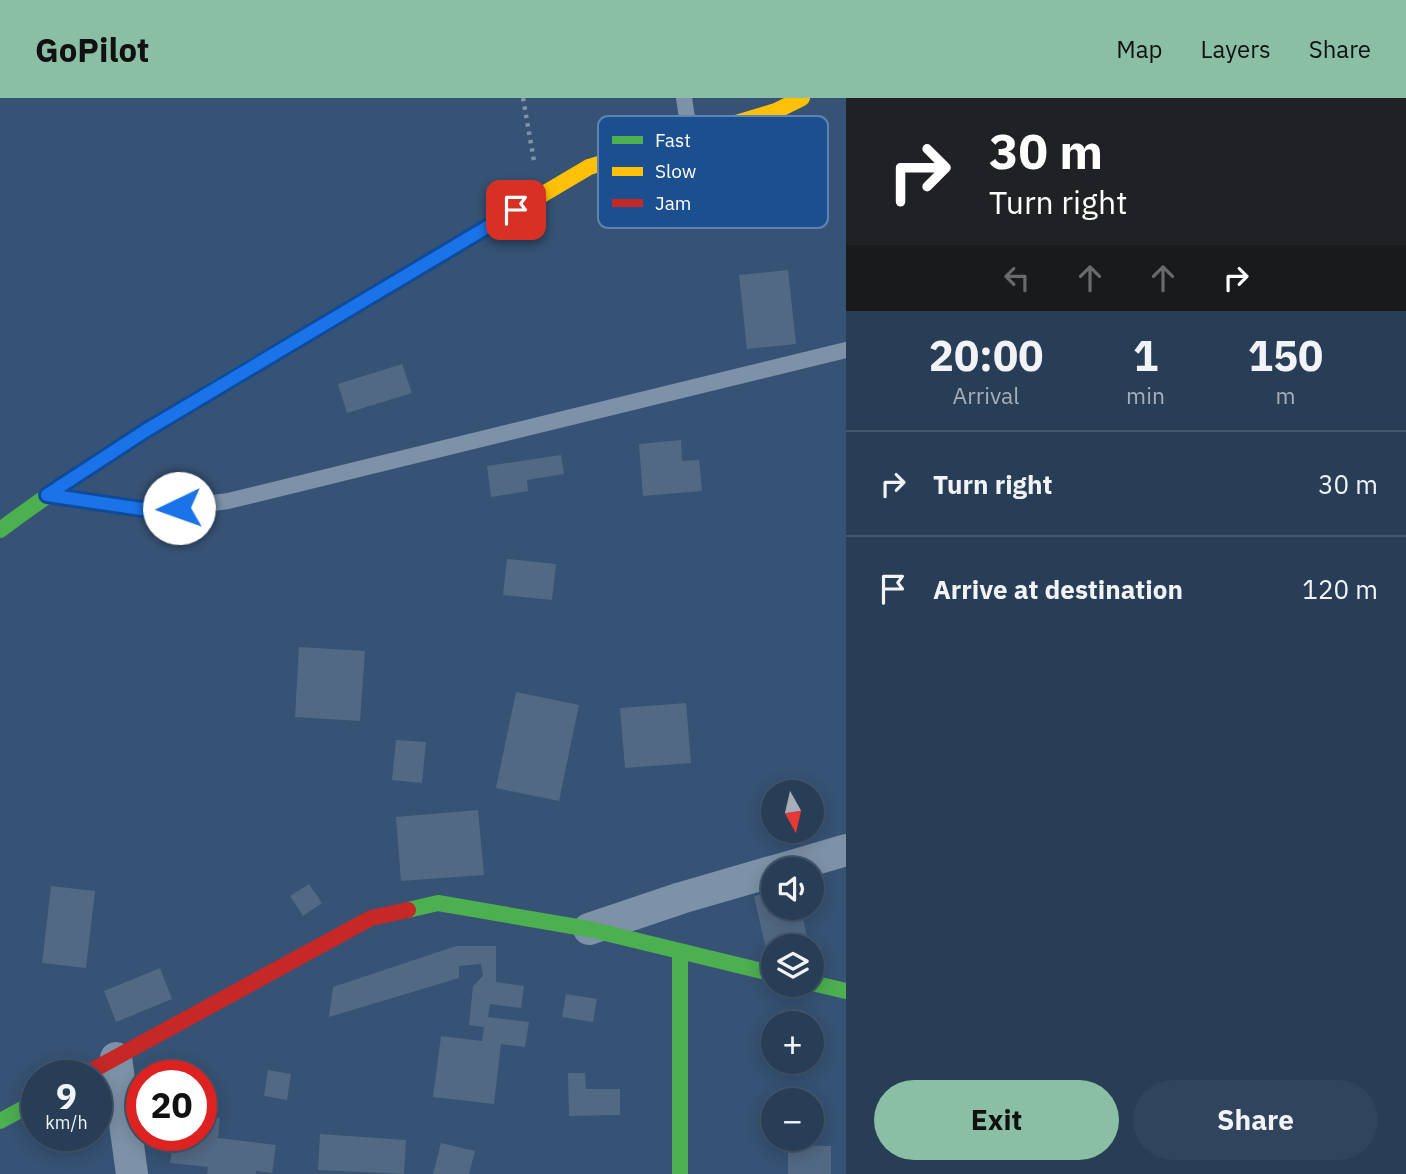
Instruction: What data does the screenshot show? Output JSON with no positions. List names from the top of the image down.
{
  "legend": ["Fast", "Slow", "Jam"],
  "north": "bottom",
  "page": {
    "header": "GoPilot",
    "nav": ["Map", "Layers", "Share"],
    "turn": ["30 m", "Turn right"],
    "eta": [
      "20:00",
      "Arrival",
      "1",
      "min",
      "150",
      "m"
    ],
    "list": [
      {
        "name": "Turn right",
        "value": "30 m"
      },
      {
        "name": "Arrive at destination",
        "value": "120 m"
      }
    ],
    "map_buttons": ["+", "−"],
    "speed": "9 km/h",
    "limit": "20",
    "buttons": ["Exit", "Share"]
  }
}
